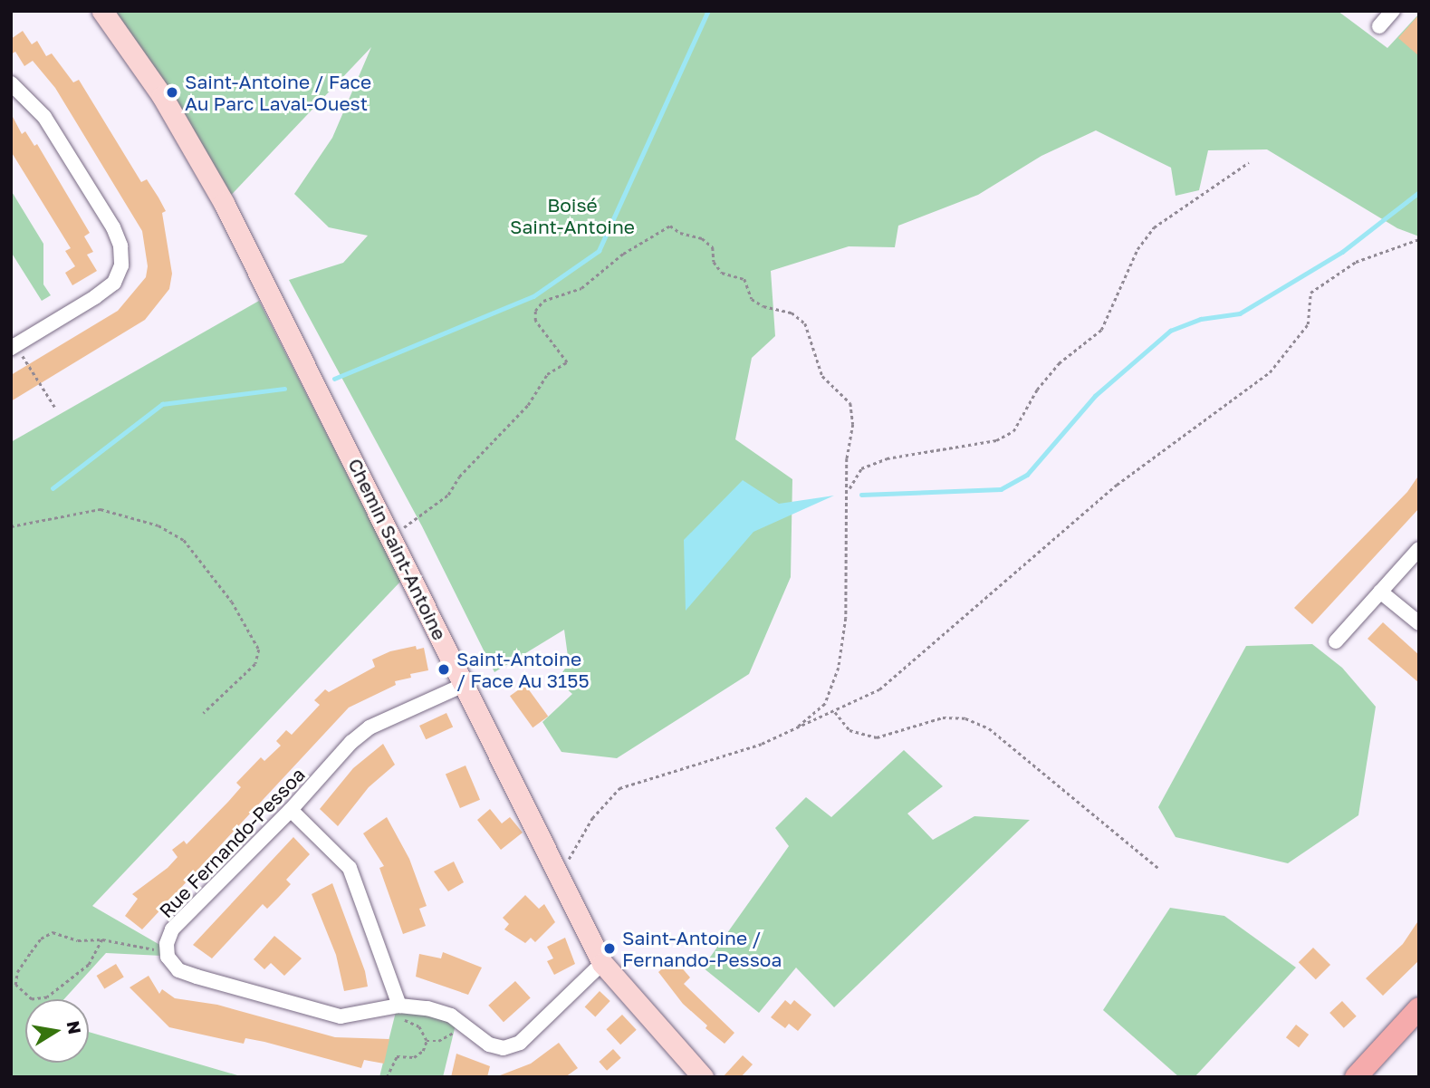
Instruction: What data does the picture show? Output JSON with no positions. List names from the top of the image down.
{
  "streets": {
    "street": ["Chemin Saint-Antoine", "Rue Fernando-Pessoa"]
  },
  "crossings": [
    ["Chemin Saint-Antoine", "Rue Fernando-Pessoa"]
  ],
  "parks": ["Boisé Saint-Antoine"],
  "places": ["Saint-Antoine / Face Au Parc Laval-Ouest", "Saint-Antoine / Face Au 3155", "Saint-Antoine / Fernando-Pessoa"],
  "north": "right"
}
